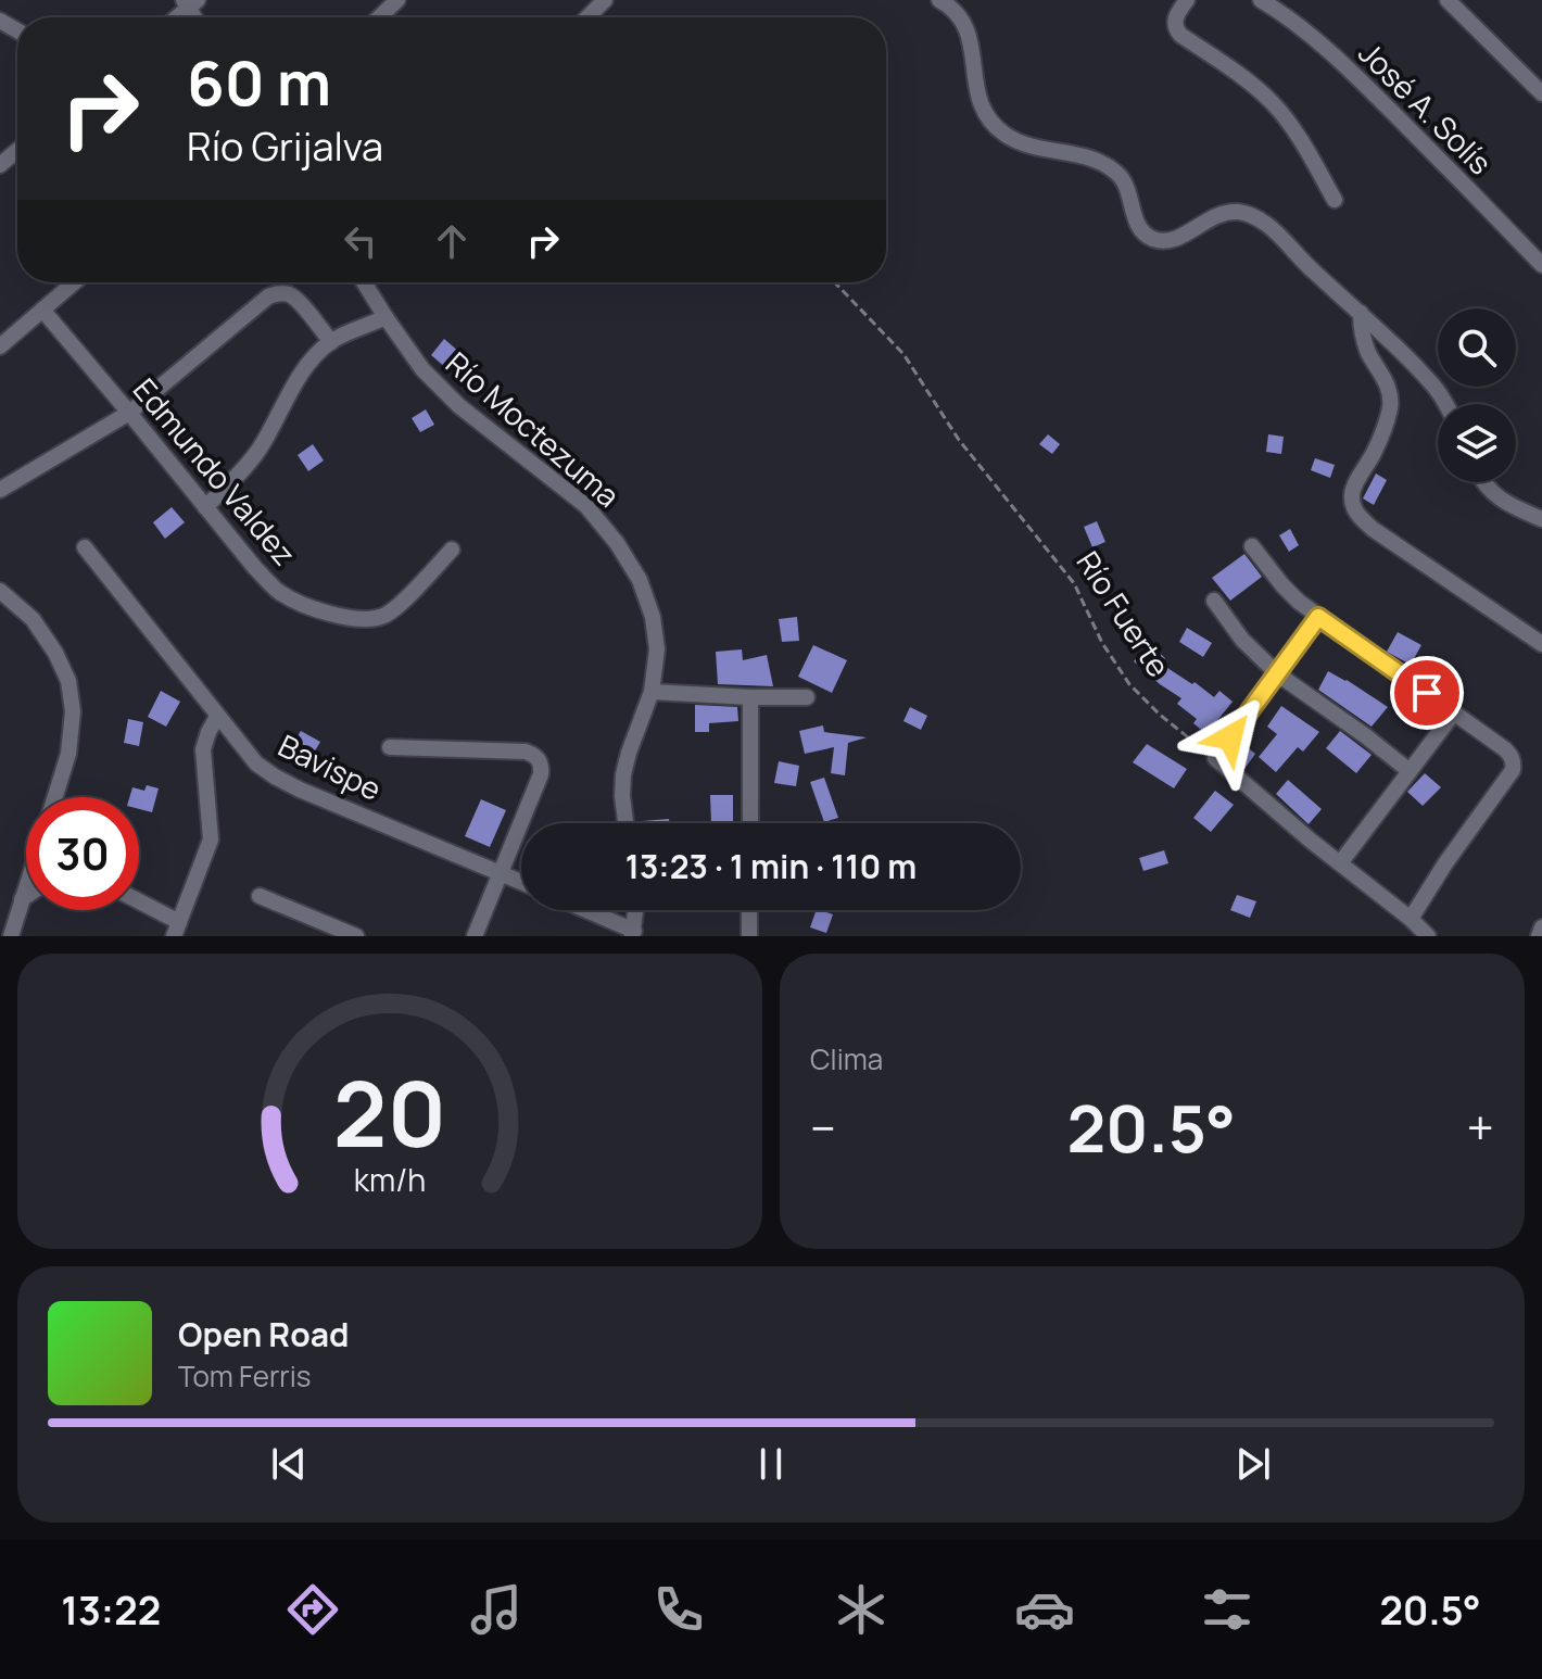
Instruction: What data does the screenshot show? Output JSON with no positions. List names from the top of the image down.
{
  "streets": {
    "street": [
      "José A. Solís",
      "Río Moctezuma",
      "Edmundo Valdez",
      "Bavispe"
    ],
    "path": ["Río Fuerte"]
  },
  "page": {
    "turn": ["60 m", "Río Grijalva"],
    "limit": "30",
    "trip": "13:23 · 1 min · 110 m",
    "tile": "Clima",
    "heat": ["−", "20.5°", "+"],
    "song": ["Open Road", "Tom Ferris"],
    "tabs": ["13:22", "20.5°"],
    "gauge": ["20", "km/h"]
  }
}
